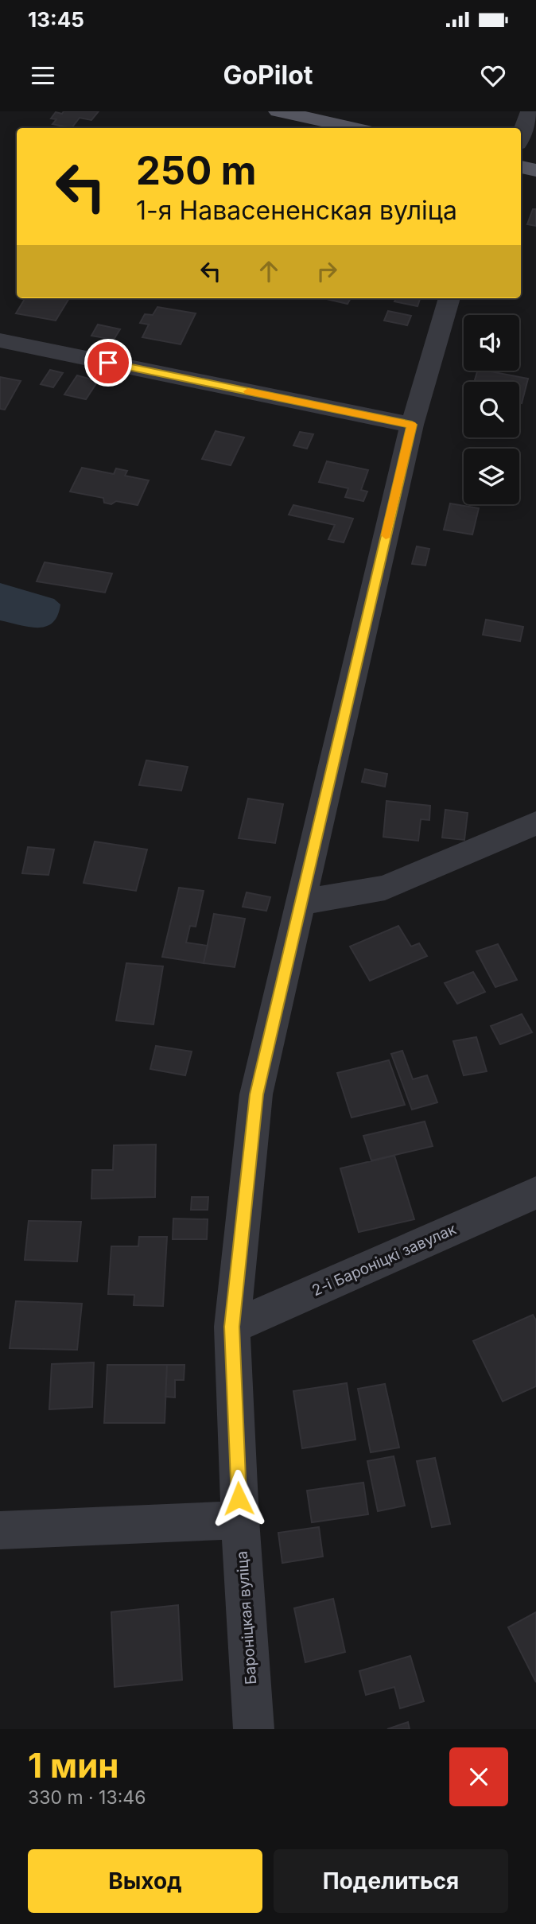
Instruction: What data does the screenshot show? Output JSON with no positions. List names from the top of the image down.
{
  "streets": {
    "street": ["2-і Бароніцкі завулак", "Бароніцкая вуліца"]
  },
  "crossings": [
    ["2-і Бароніцкі завулак", "Бароніцкая вуліца"]
  ],
  "page": {
    "status": "13:45",
    "header": "GoPilot",
    "turn": ["250 m", "1-я Навасененская вуліца"],
    "heading": ["1 мин", "330 m · 13:46"],
    "buttons": ["Выход", "Поделиться"]
  }
}
